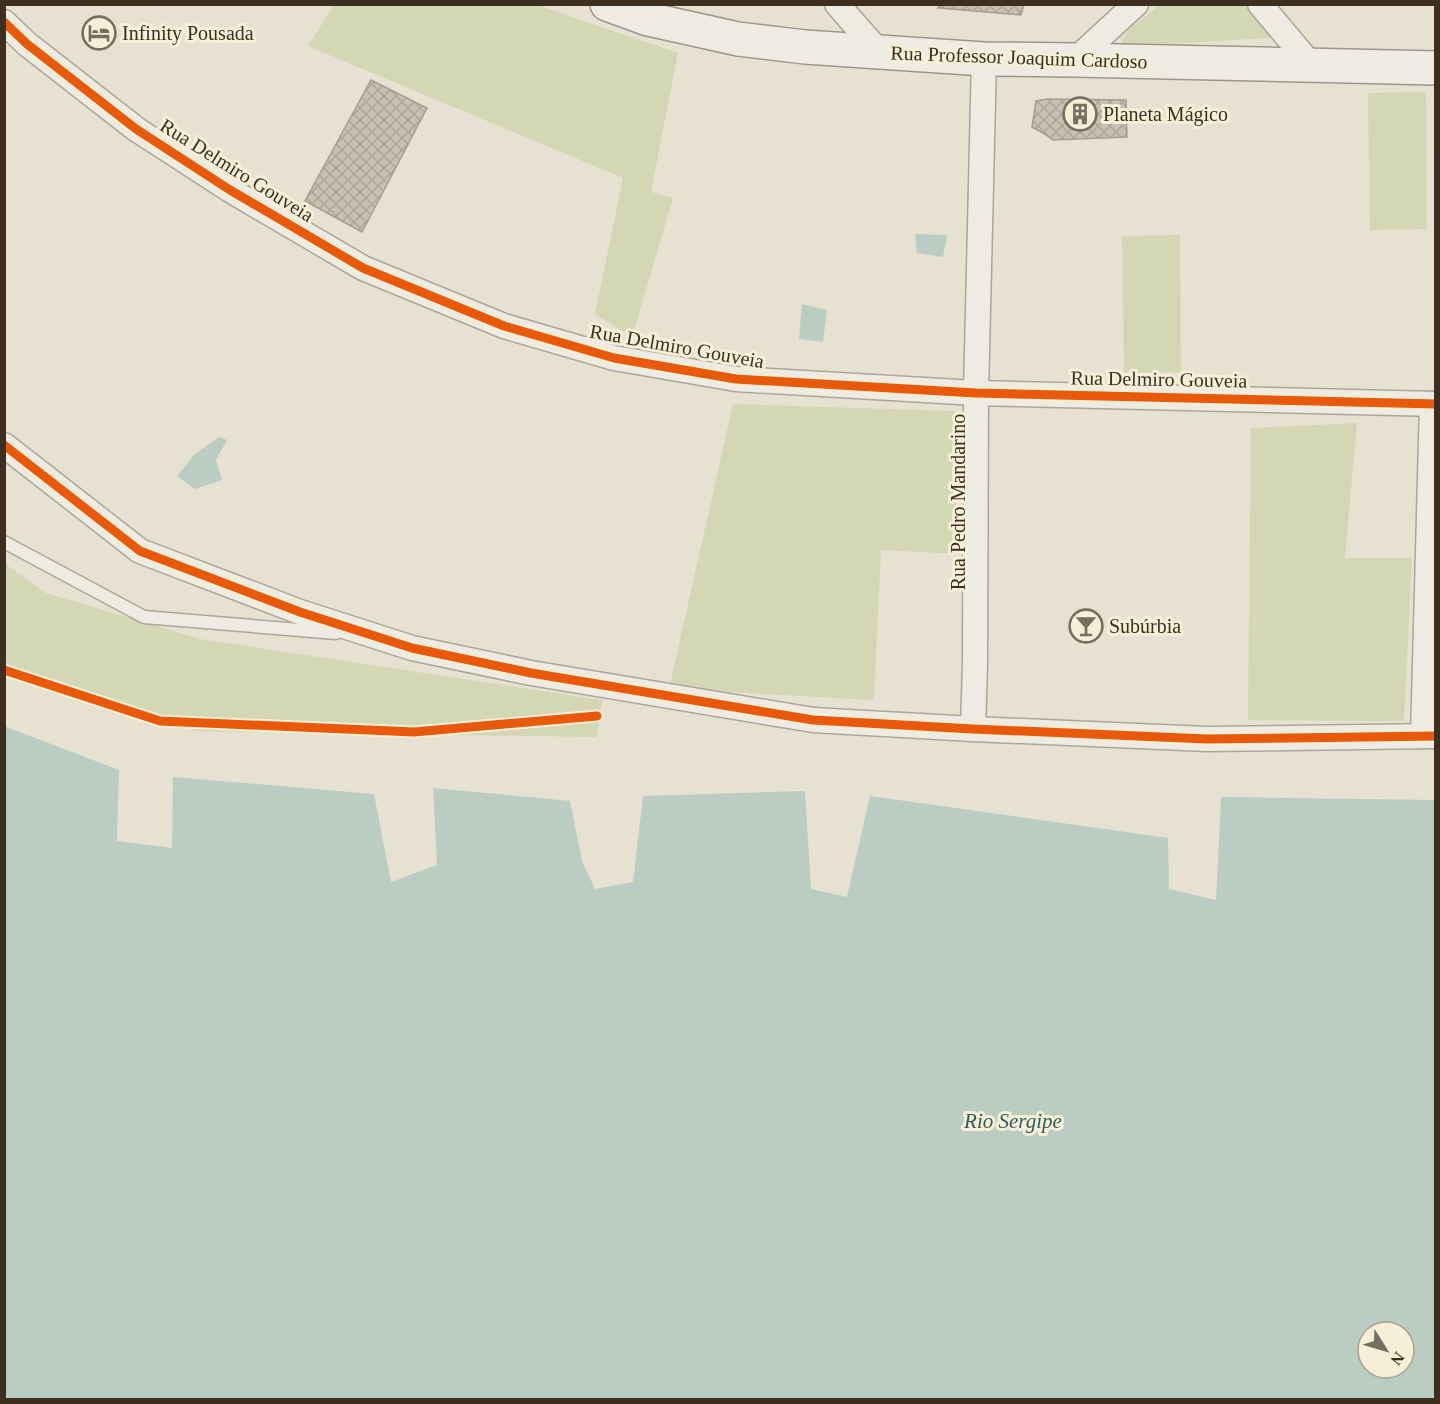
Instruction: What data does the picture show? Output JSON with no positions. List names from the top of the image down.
{
  "streets": {
    "street": ["Rua Professor Joaquim Cardoso", "Rua Delmiro Gouveia", "Rua Pedro Mandarino"]
  },
  "crossings": [
    ["Rua Professor Joaquim Cardoso", "Rua Pedro Mandarino"],
    ["Rua Delmiro Gouveia", "Rua Pedro Mandarino"]
  ],
  "water": ["Rio Sergipe"],
  "places": {
    "hotel": ["Infinity Pousada"],
    "building": ["Planeta Mágico"],
    "bar": ["Subúrbia"]
  },
  "north": "bottom right"
}
